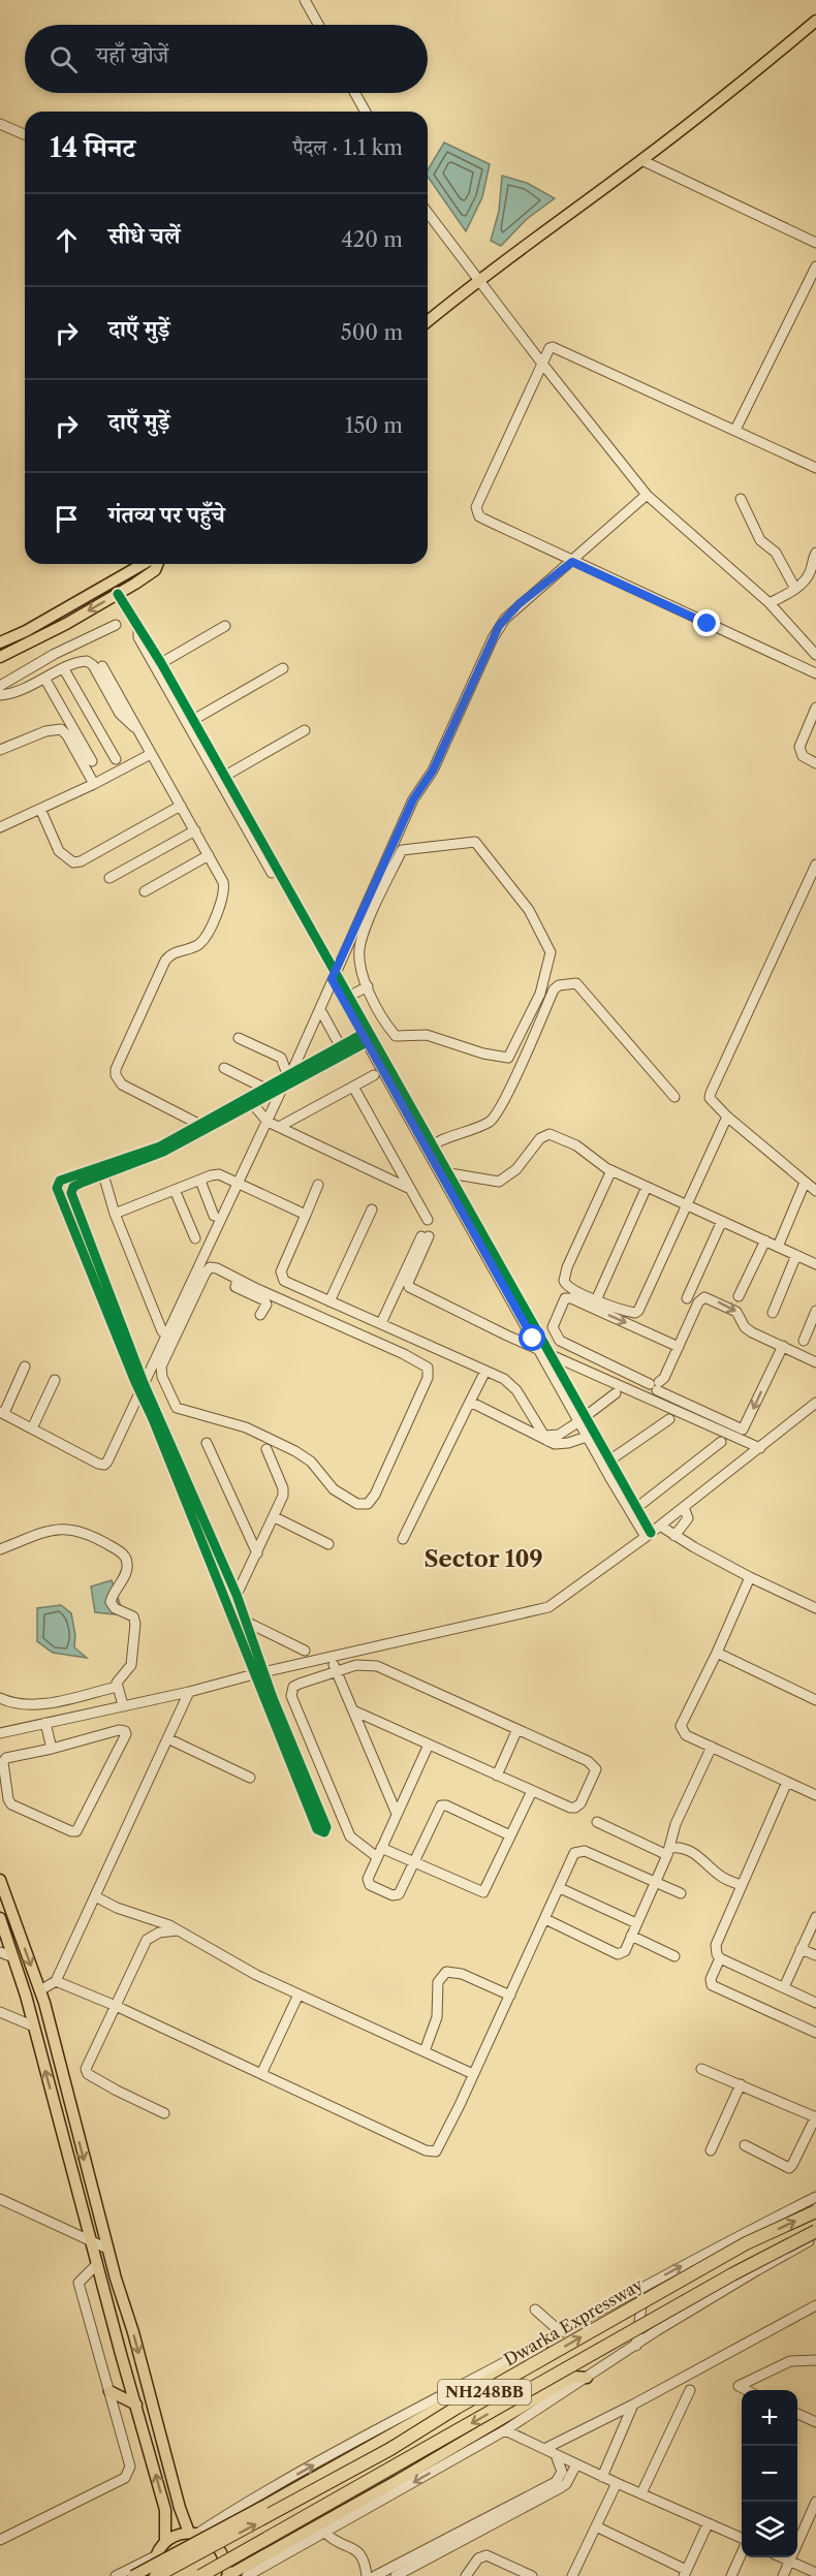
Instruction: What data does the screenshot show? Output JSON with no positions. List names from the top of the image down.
{
  "streets": {
    "highway": ["Dwarka Expressway", "NH248BB"]
  },
  "districts": ["Sector 109"],
  "page": {
    "search": "यहाँ खोजें",
    "heading": ["14 मिनट", "पैदल · 1.1 km"],
    "list": [
      ["सीधे चलें", "420 m"],
      ["दाएँ मुड़ें", "500 m"],
      ["दाएँ मुड़ें", "150 m"],
      "गंतव्य पर पहुँचे"
    ],
    "map_buttons": ["+", "−"]
  }
}
